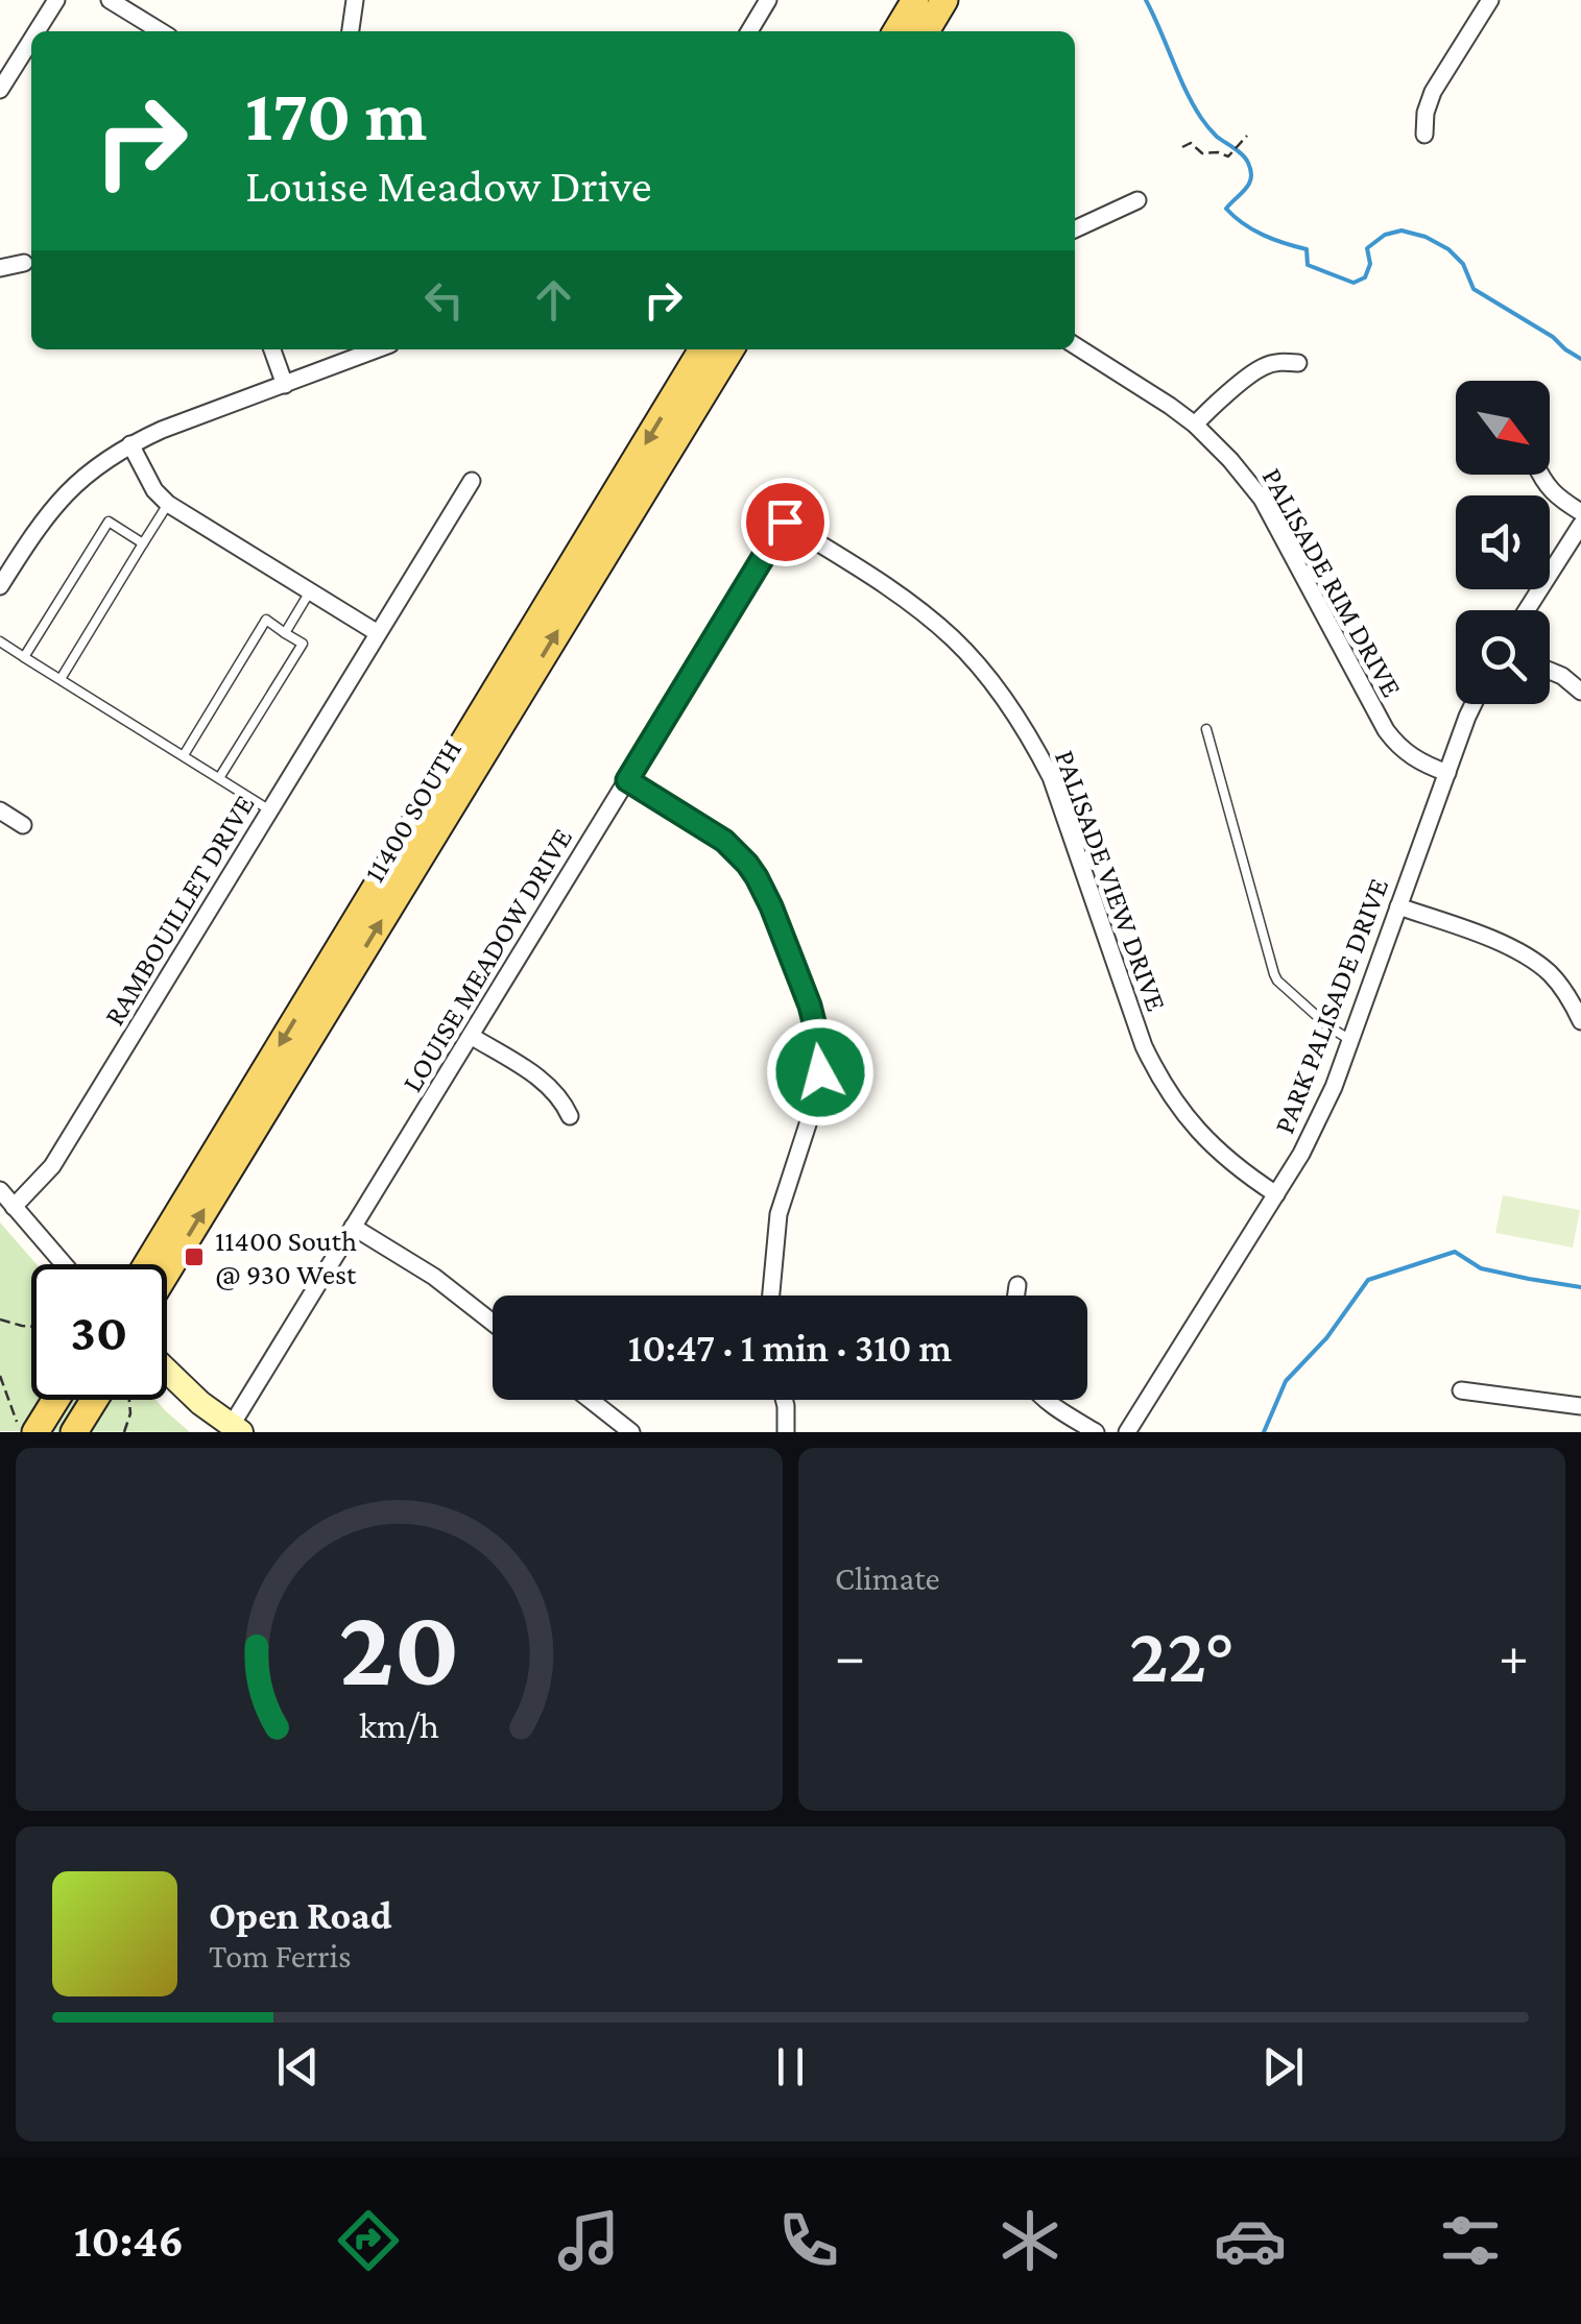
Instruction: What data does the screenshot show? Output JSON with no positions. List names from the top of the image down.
{
  "streets": {
    "main road": ["11400 SOUTH"],
    "street": [
      "PALISADE RIM DRIVE",
      "PALISADE VIEW DRIVE",
      "RAMBOUILLET DRIVE",
      "LOUISE MEADOW DRIVE",
      "PARK PALISADE DRIVE"
    ]
  },
  "crossings": [
    ["PALISADE RIM DRIVE", "PARK PALISADE DRIVE"],
    ["PALISADE VIEW DRIVE", "LOUISE MEADOW DRIVE"],
    ["PALISADE VIEW DRIVE", "PARK PALISADE DRIVE"]
  ],
  "places": {
    "transit": ["11400 South @ 930 West"]
  },
  "north": "bottom right",
  "page": {
    "turn": ["170 m", "Louise Meadow Drive"],
    "limit": "30",
    "trip": "10:47 · 1 min · 310 m",
    "tile": "Climate",
    "heat": ["−", "22°", "+"],
    "song": ["Open Road", "Tom Ferris"],
    "tabs": "10:46",
    "gauge": ["20", "km/h"]
  }
}
